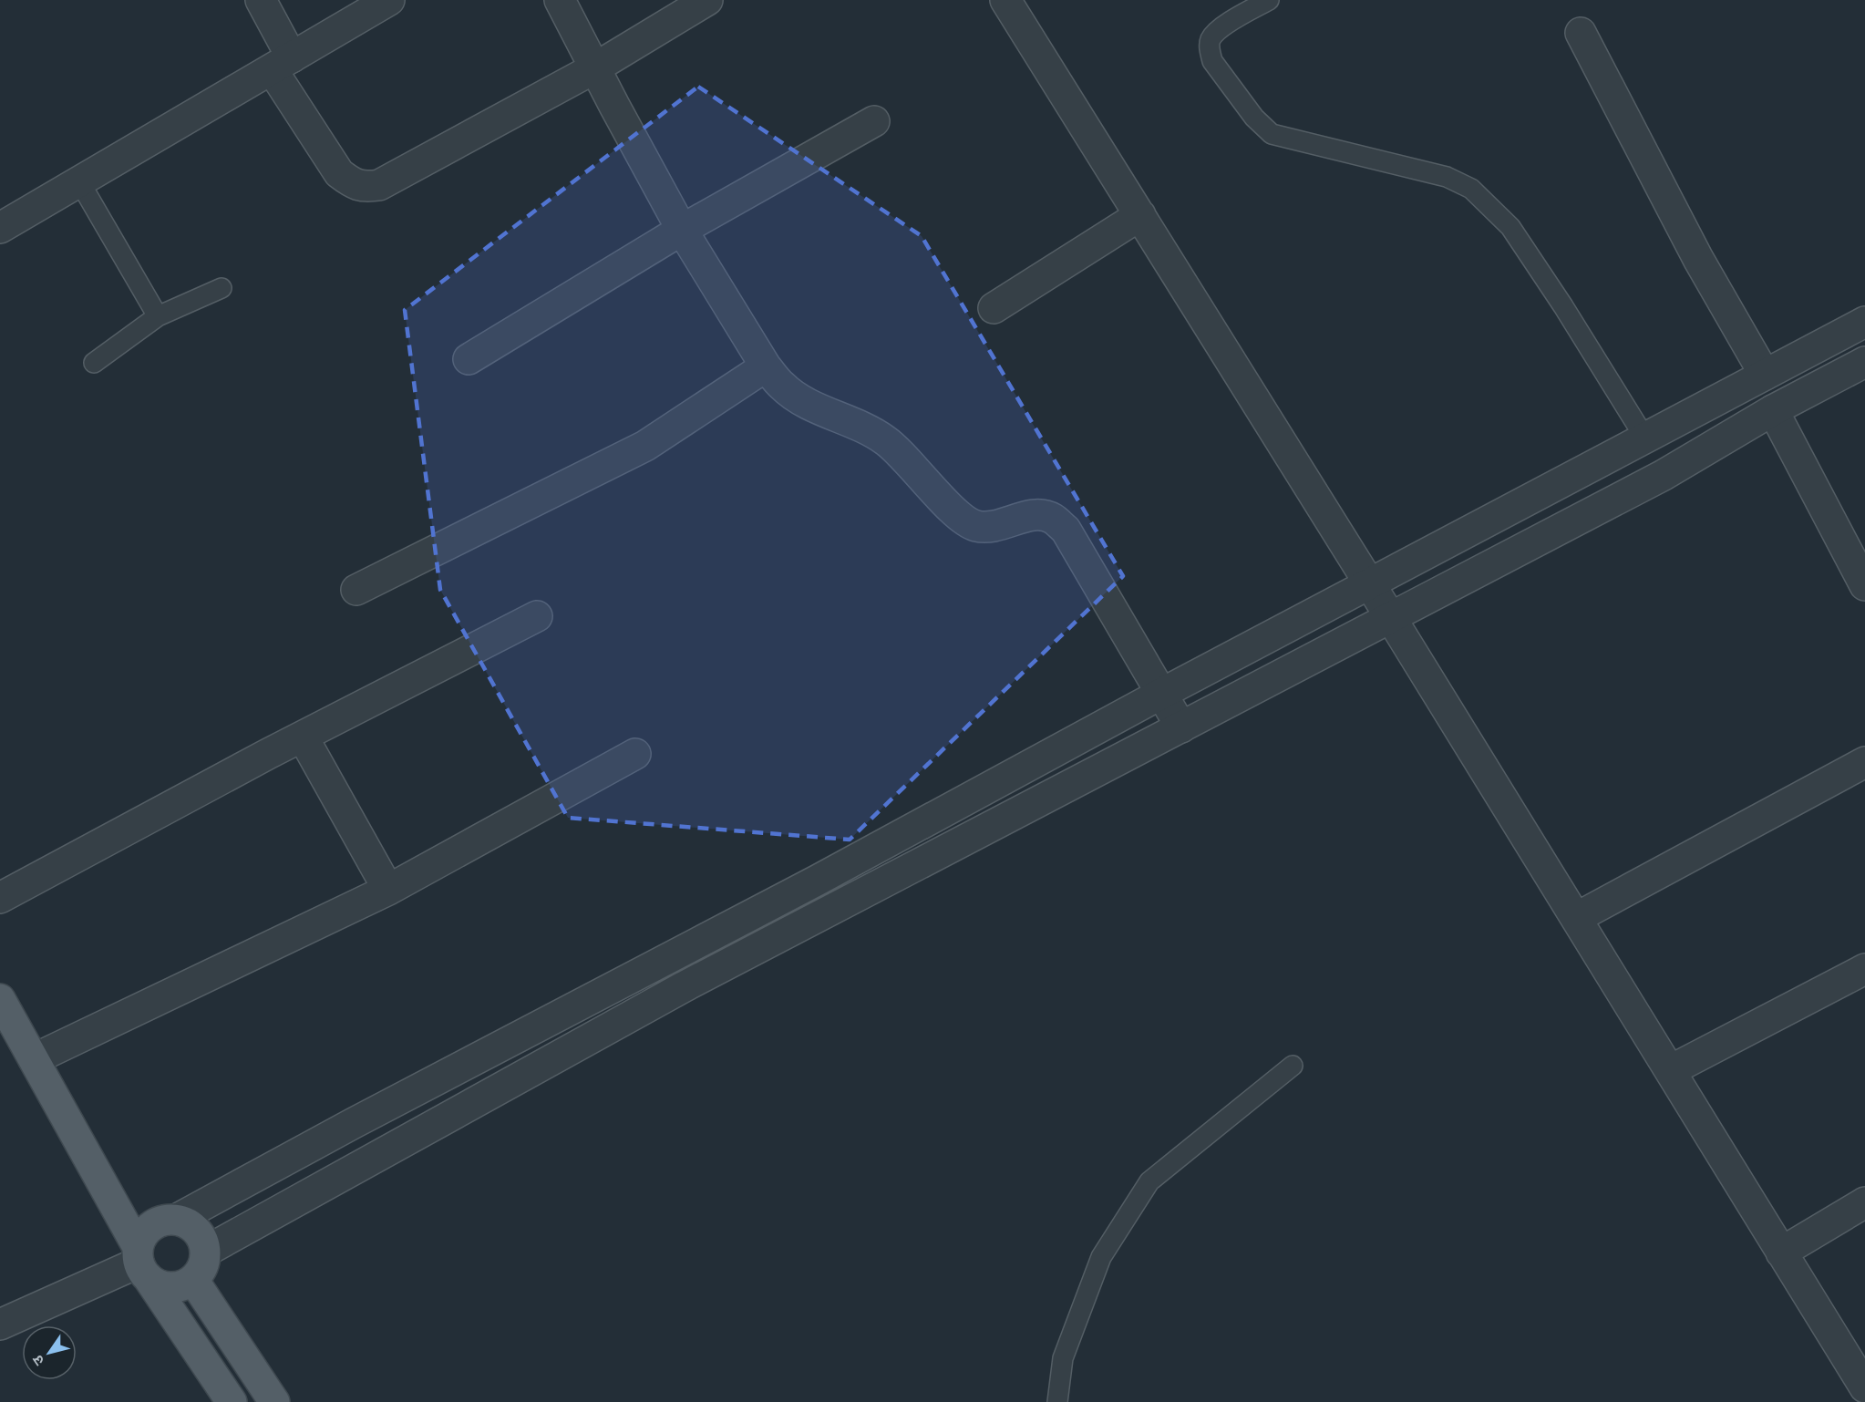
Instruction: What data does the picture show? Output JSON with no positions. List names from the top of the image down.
{
  "north": "bottom left"
}
